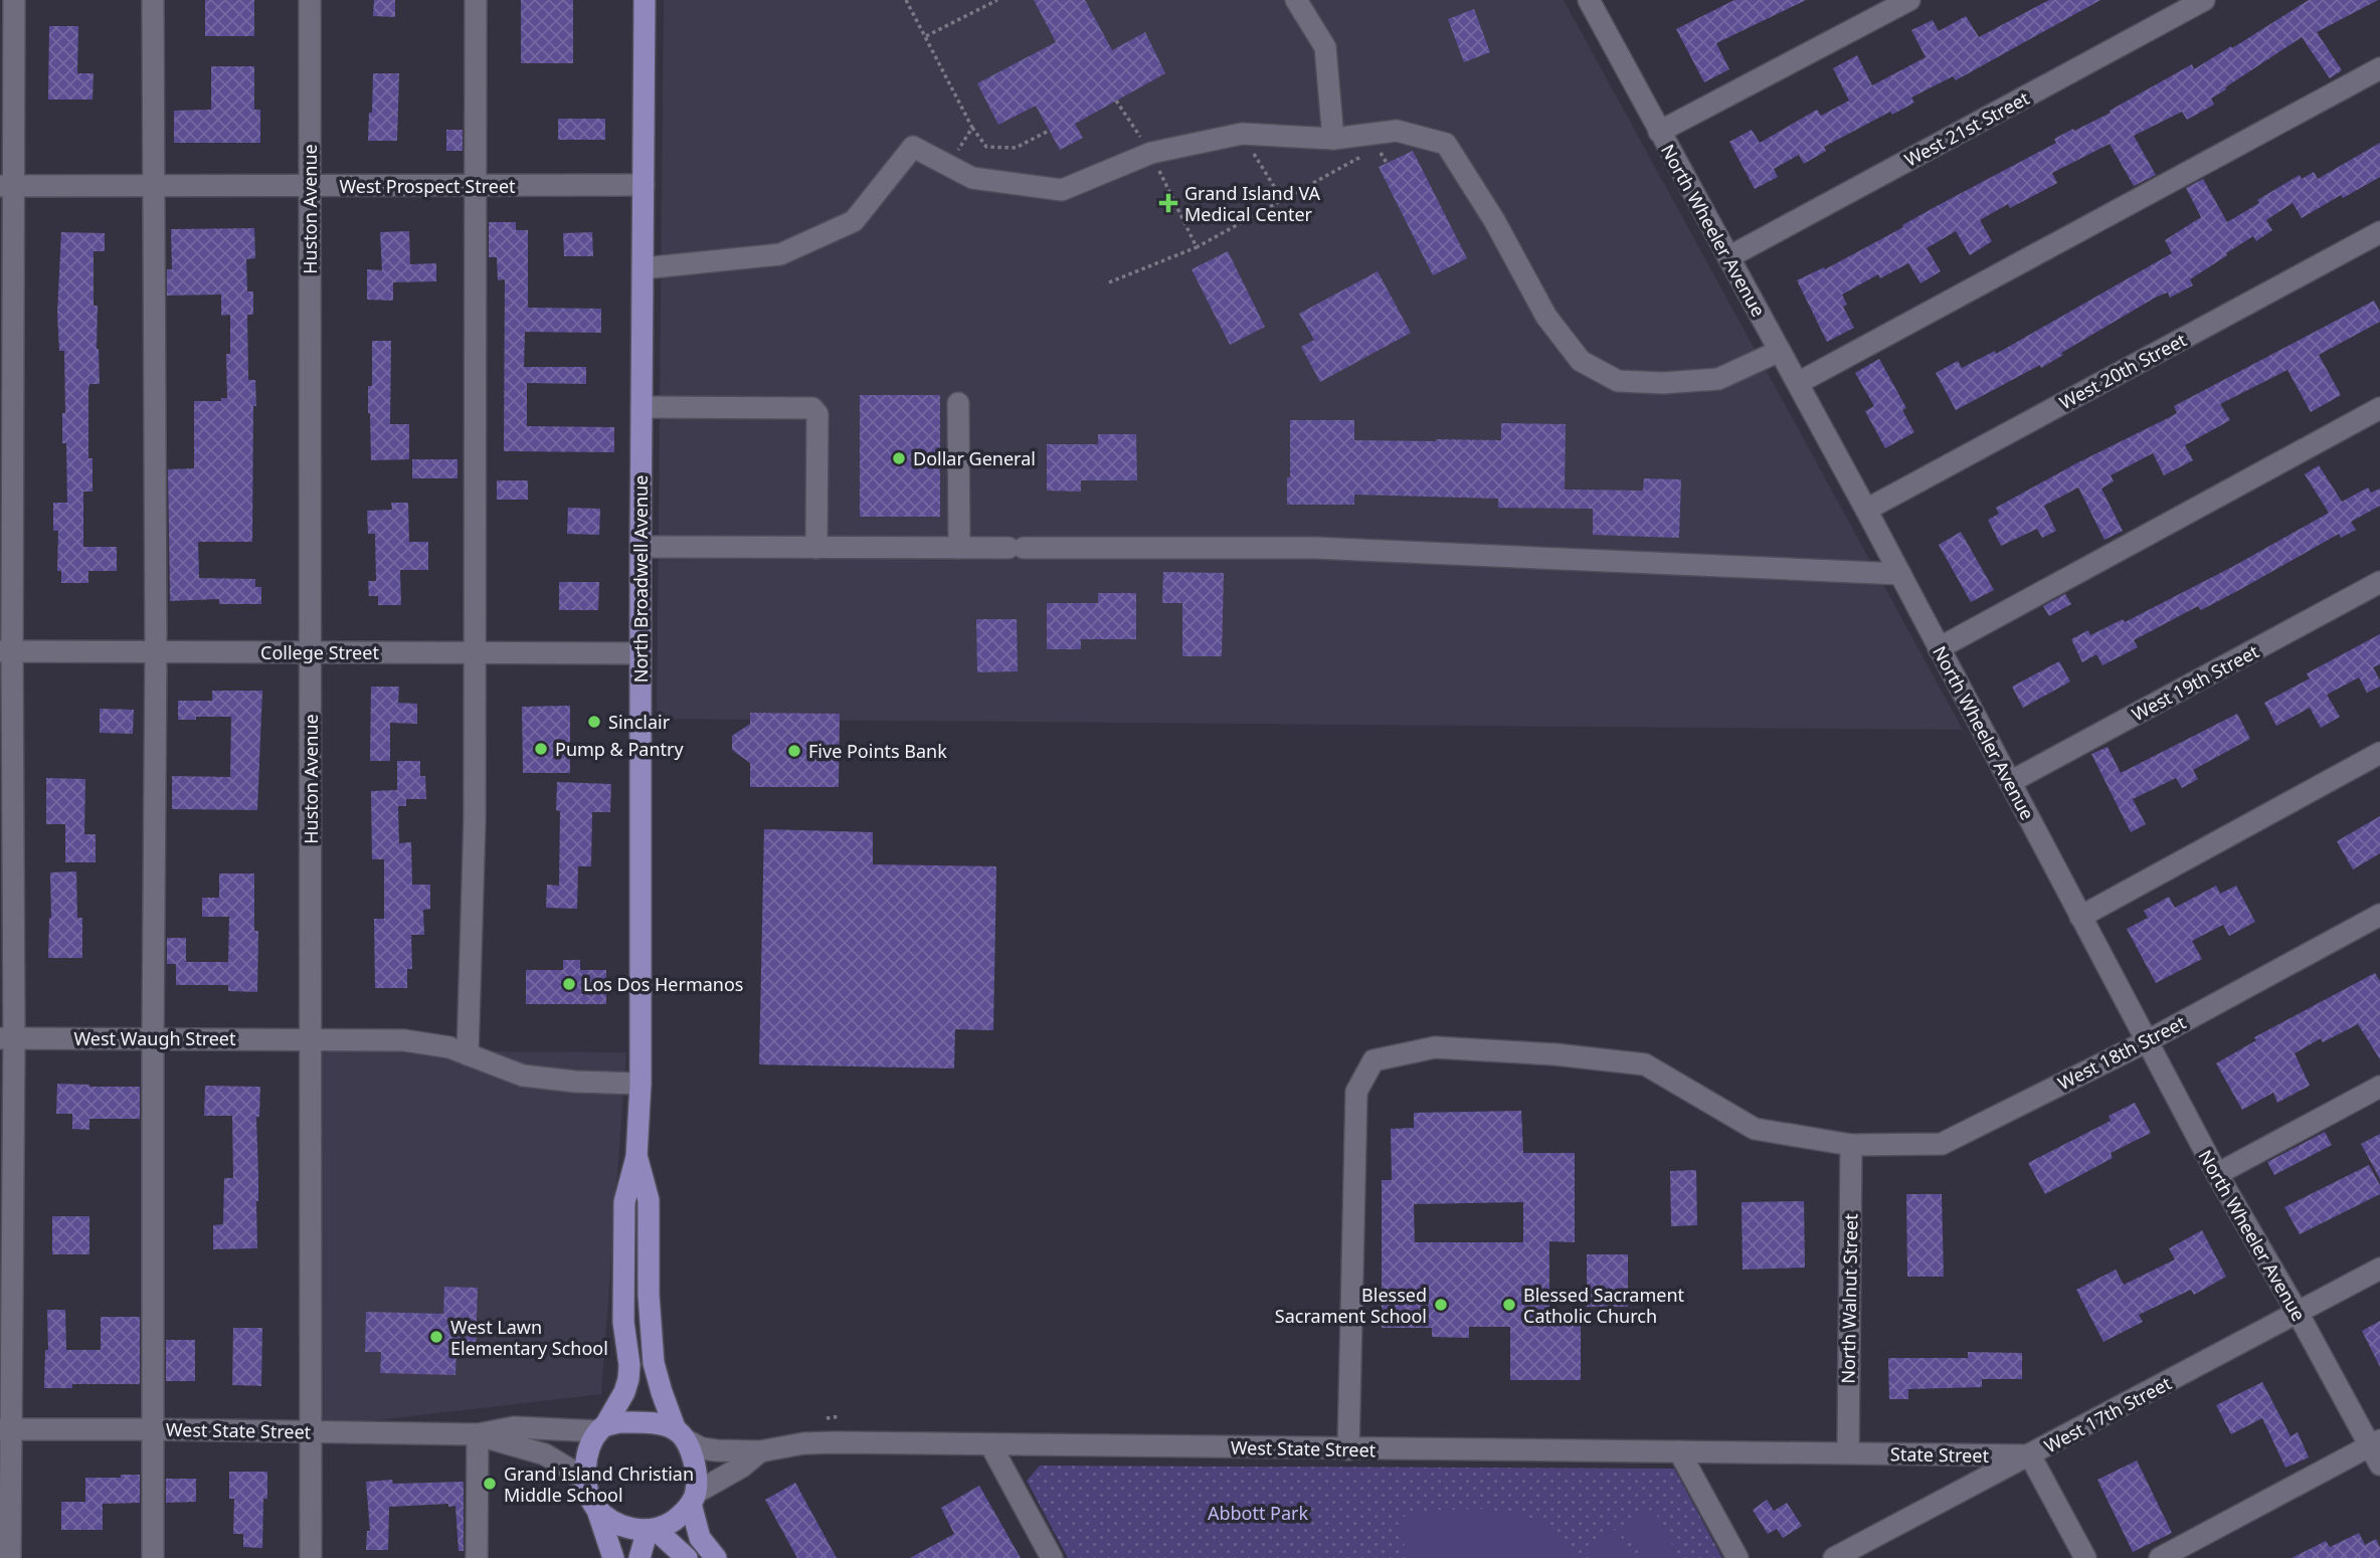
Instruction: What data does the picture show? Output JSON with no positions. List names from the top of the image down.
{
  "streets": {
    "main road": ["North Broadwell Avenue"],
    "street": [
      "West 21st Street",
      "West Prospect Street",
      "Huston Avenue",
      "North Wheeler Avenue",
      "West 20th Street",
      "College Street",
      "West 19th Street",
      "West Waugh Street",
      "West 18th Street",
      "North Walnut Street",
      "West 17th Street",
      "West State Street",
      "State Street"
    ]
  },
  "crossings": [
    ["West 21st Street", "North Wheeler Avenue"],
    ["West Prospect Street", "Huston Avenue"],
    ["West Prospect Street", "North Broadwell Avenue"],
    ["Huston Avenue", "College Street"],
    ["Huston Avenue", "West Waugh Street"],
    ["Huston Avenue", "West State Street"],
    ["North Wheeler Avenue", "West 20th Street"],
    ["North Wheeler Avenue", "West 19th Street"],
    ["North Wheeler Avenue", "West 18th Street"],
    ["North Wheeler Avenue", "West 17th Street"],
    ["North Broadwell Avenue", "College Street"],
    ["North Broadwell Avenue", "West Waugh Street"],
    ["North Broadwell Avenue", "West State Street"],
    ["West 18th Street", "North Walnut Street"],
    ["West 18th Street", "West State Street"],
    ["North Walnut Street", "West State Street"],
    ["North Walnut Street", "State Street"],
    ["West 17th Street", "State Street"],
    ["West State Street", "State Street"]
  ],
  "parks": ["Abbott Park"],
  "places": {
    "health": ["Grand Island VA Medical Center"],
    "other": [
      "Dollar General",
      "Sinclair",
      "Pump & Pantry",
      "Five Points Bank",
      "Los Dos Hermanos",
      "Blessed Sacrament School",
      "Blessed Sacrament Catholic Church",
      "West Lawn Elementary School",
      "Grand Island Christian Middle School"
    ]
  }
}
